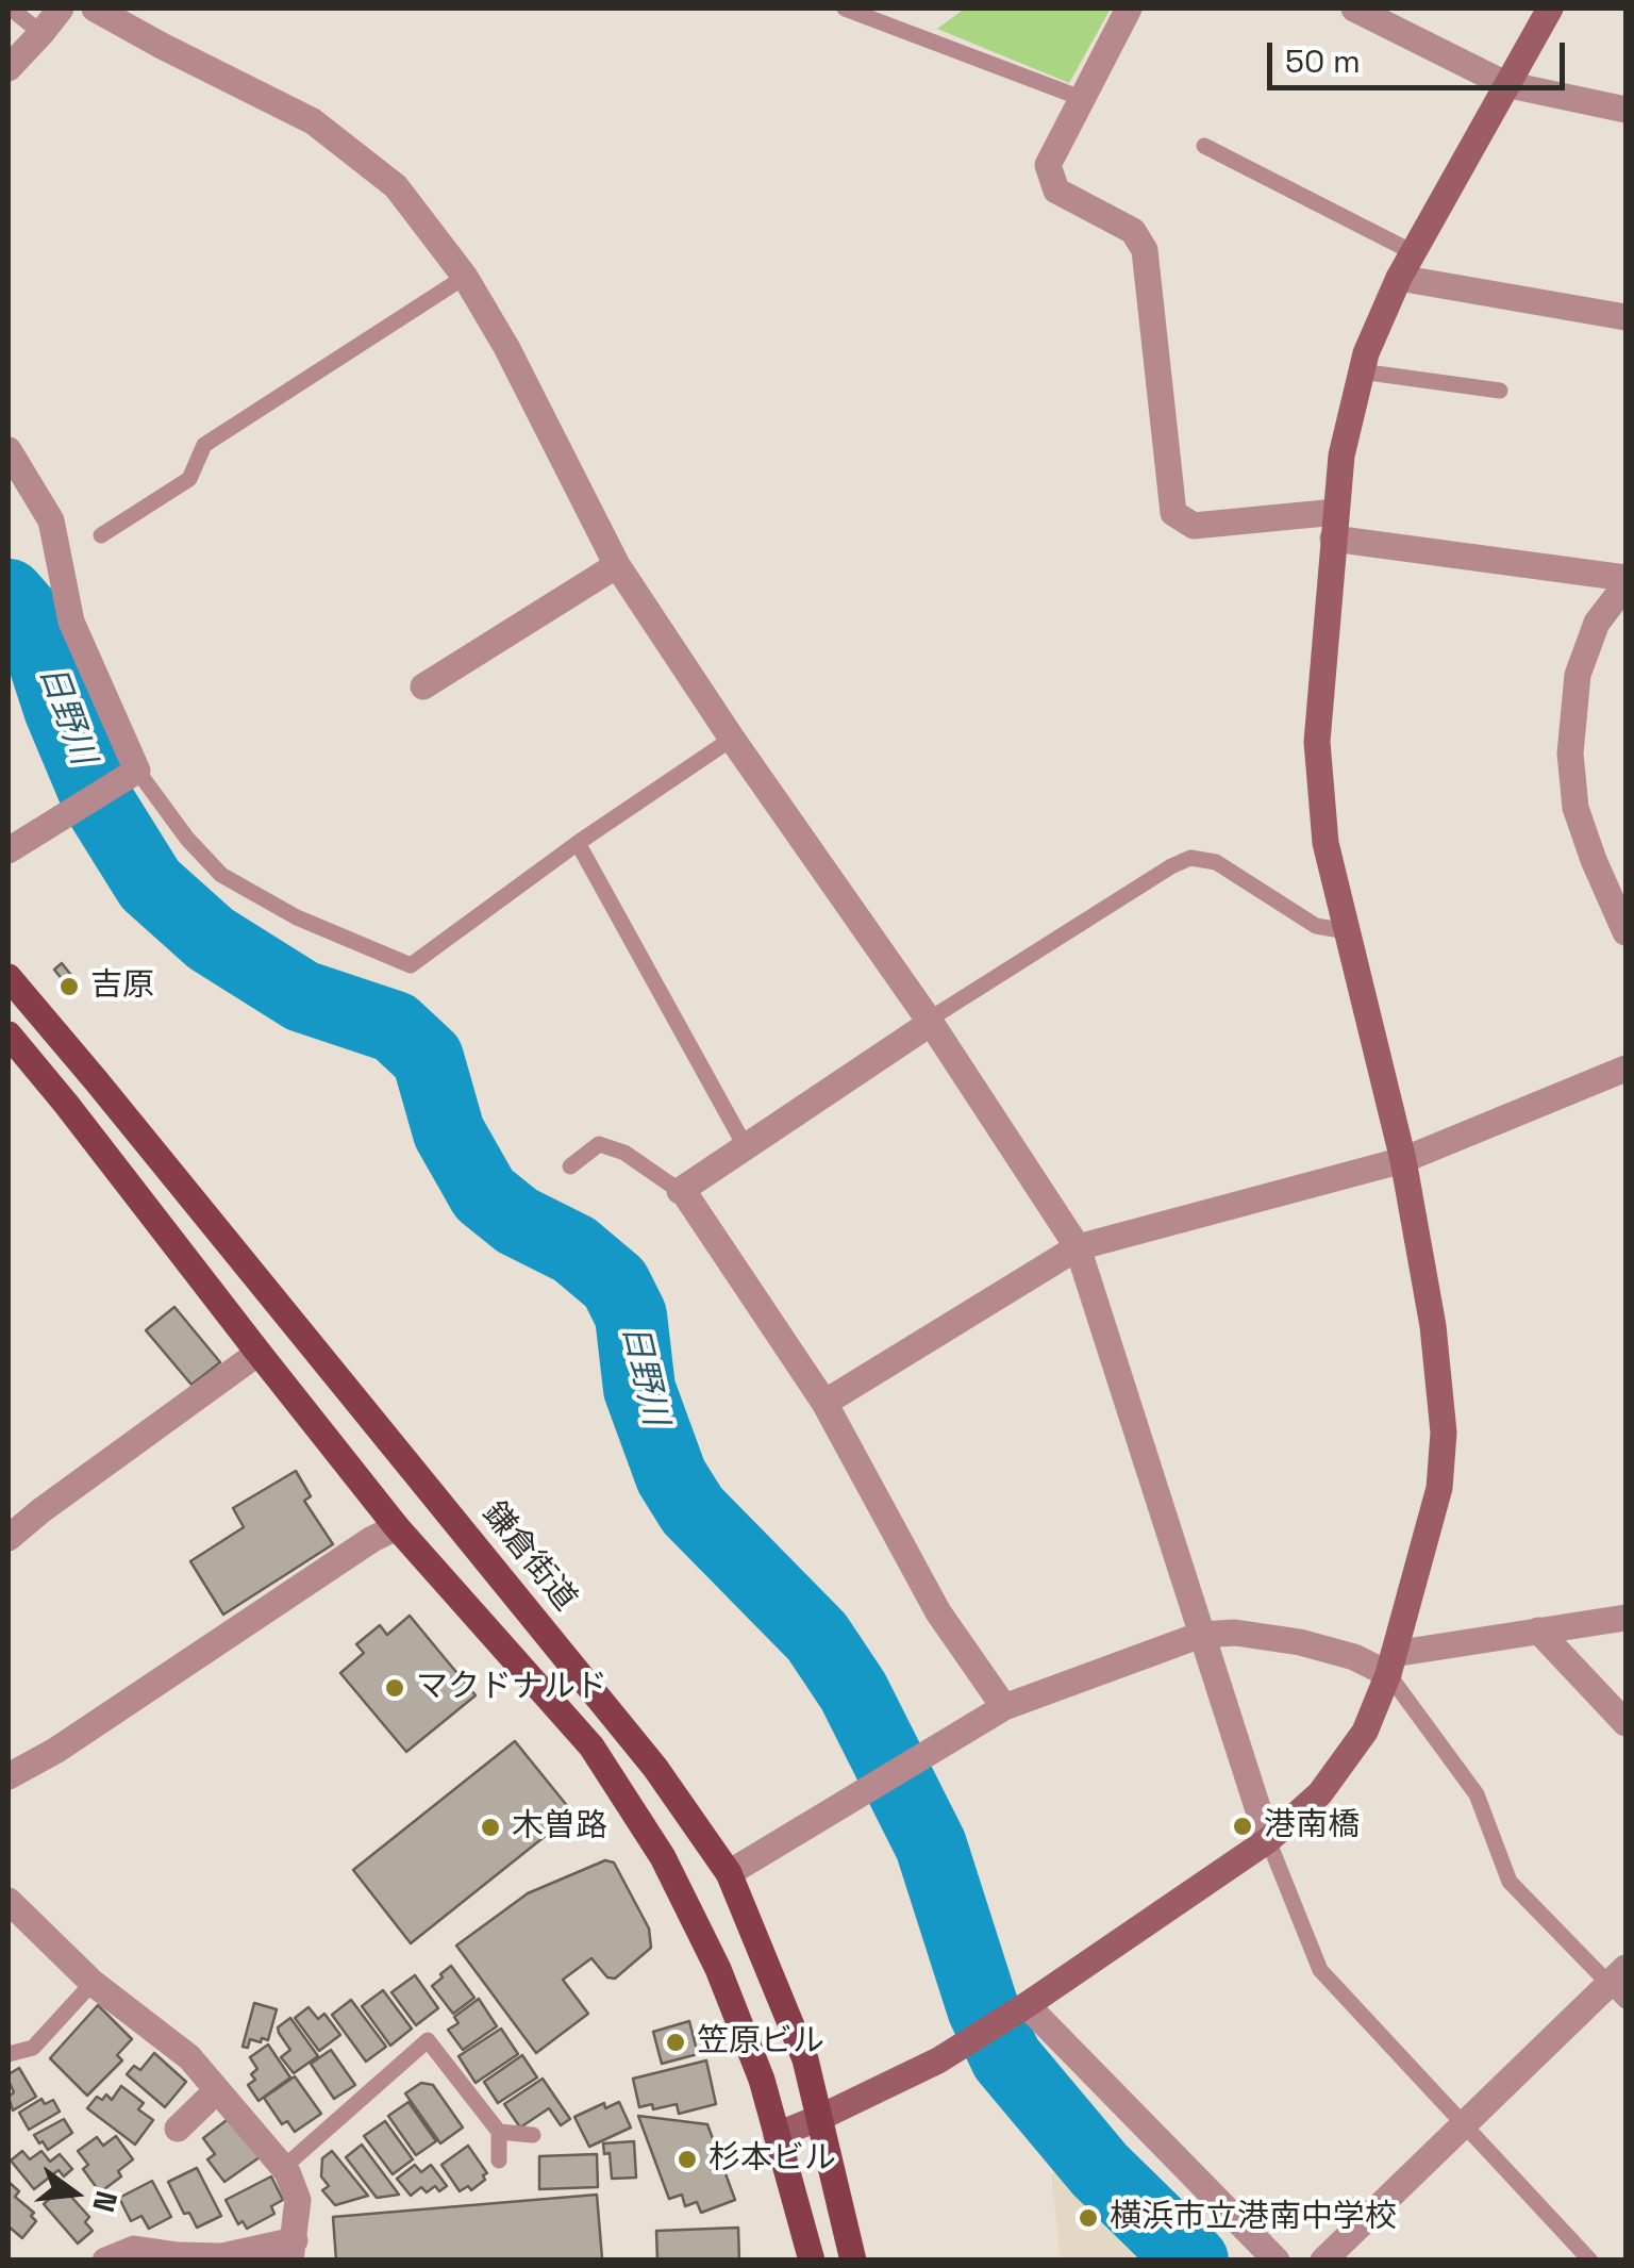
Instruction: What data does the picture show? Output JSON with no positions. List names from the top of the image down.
{
  "streets": {
    "main road": ["鎌倉街道"]
  },
  "water": ["日野川"],
  "places": [
    "吉原",
    "マクドナルド",
    "港南橋",
    "木曽路",
    "笠原ビル",
    "杉本ビル",
    "横浜市立港南中学校"
  ],
  "scale_bar": "50 m",
  "north": "right"
}
